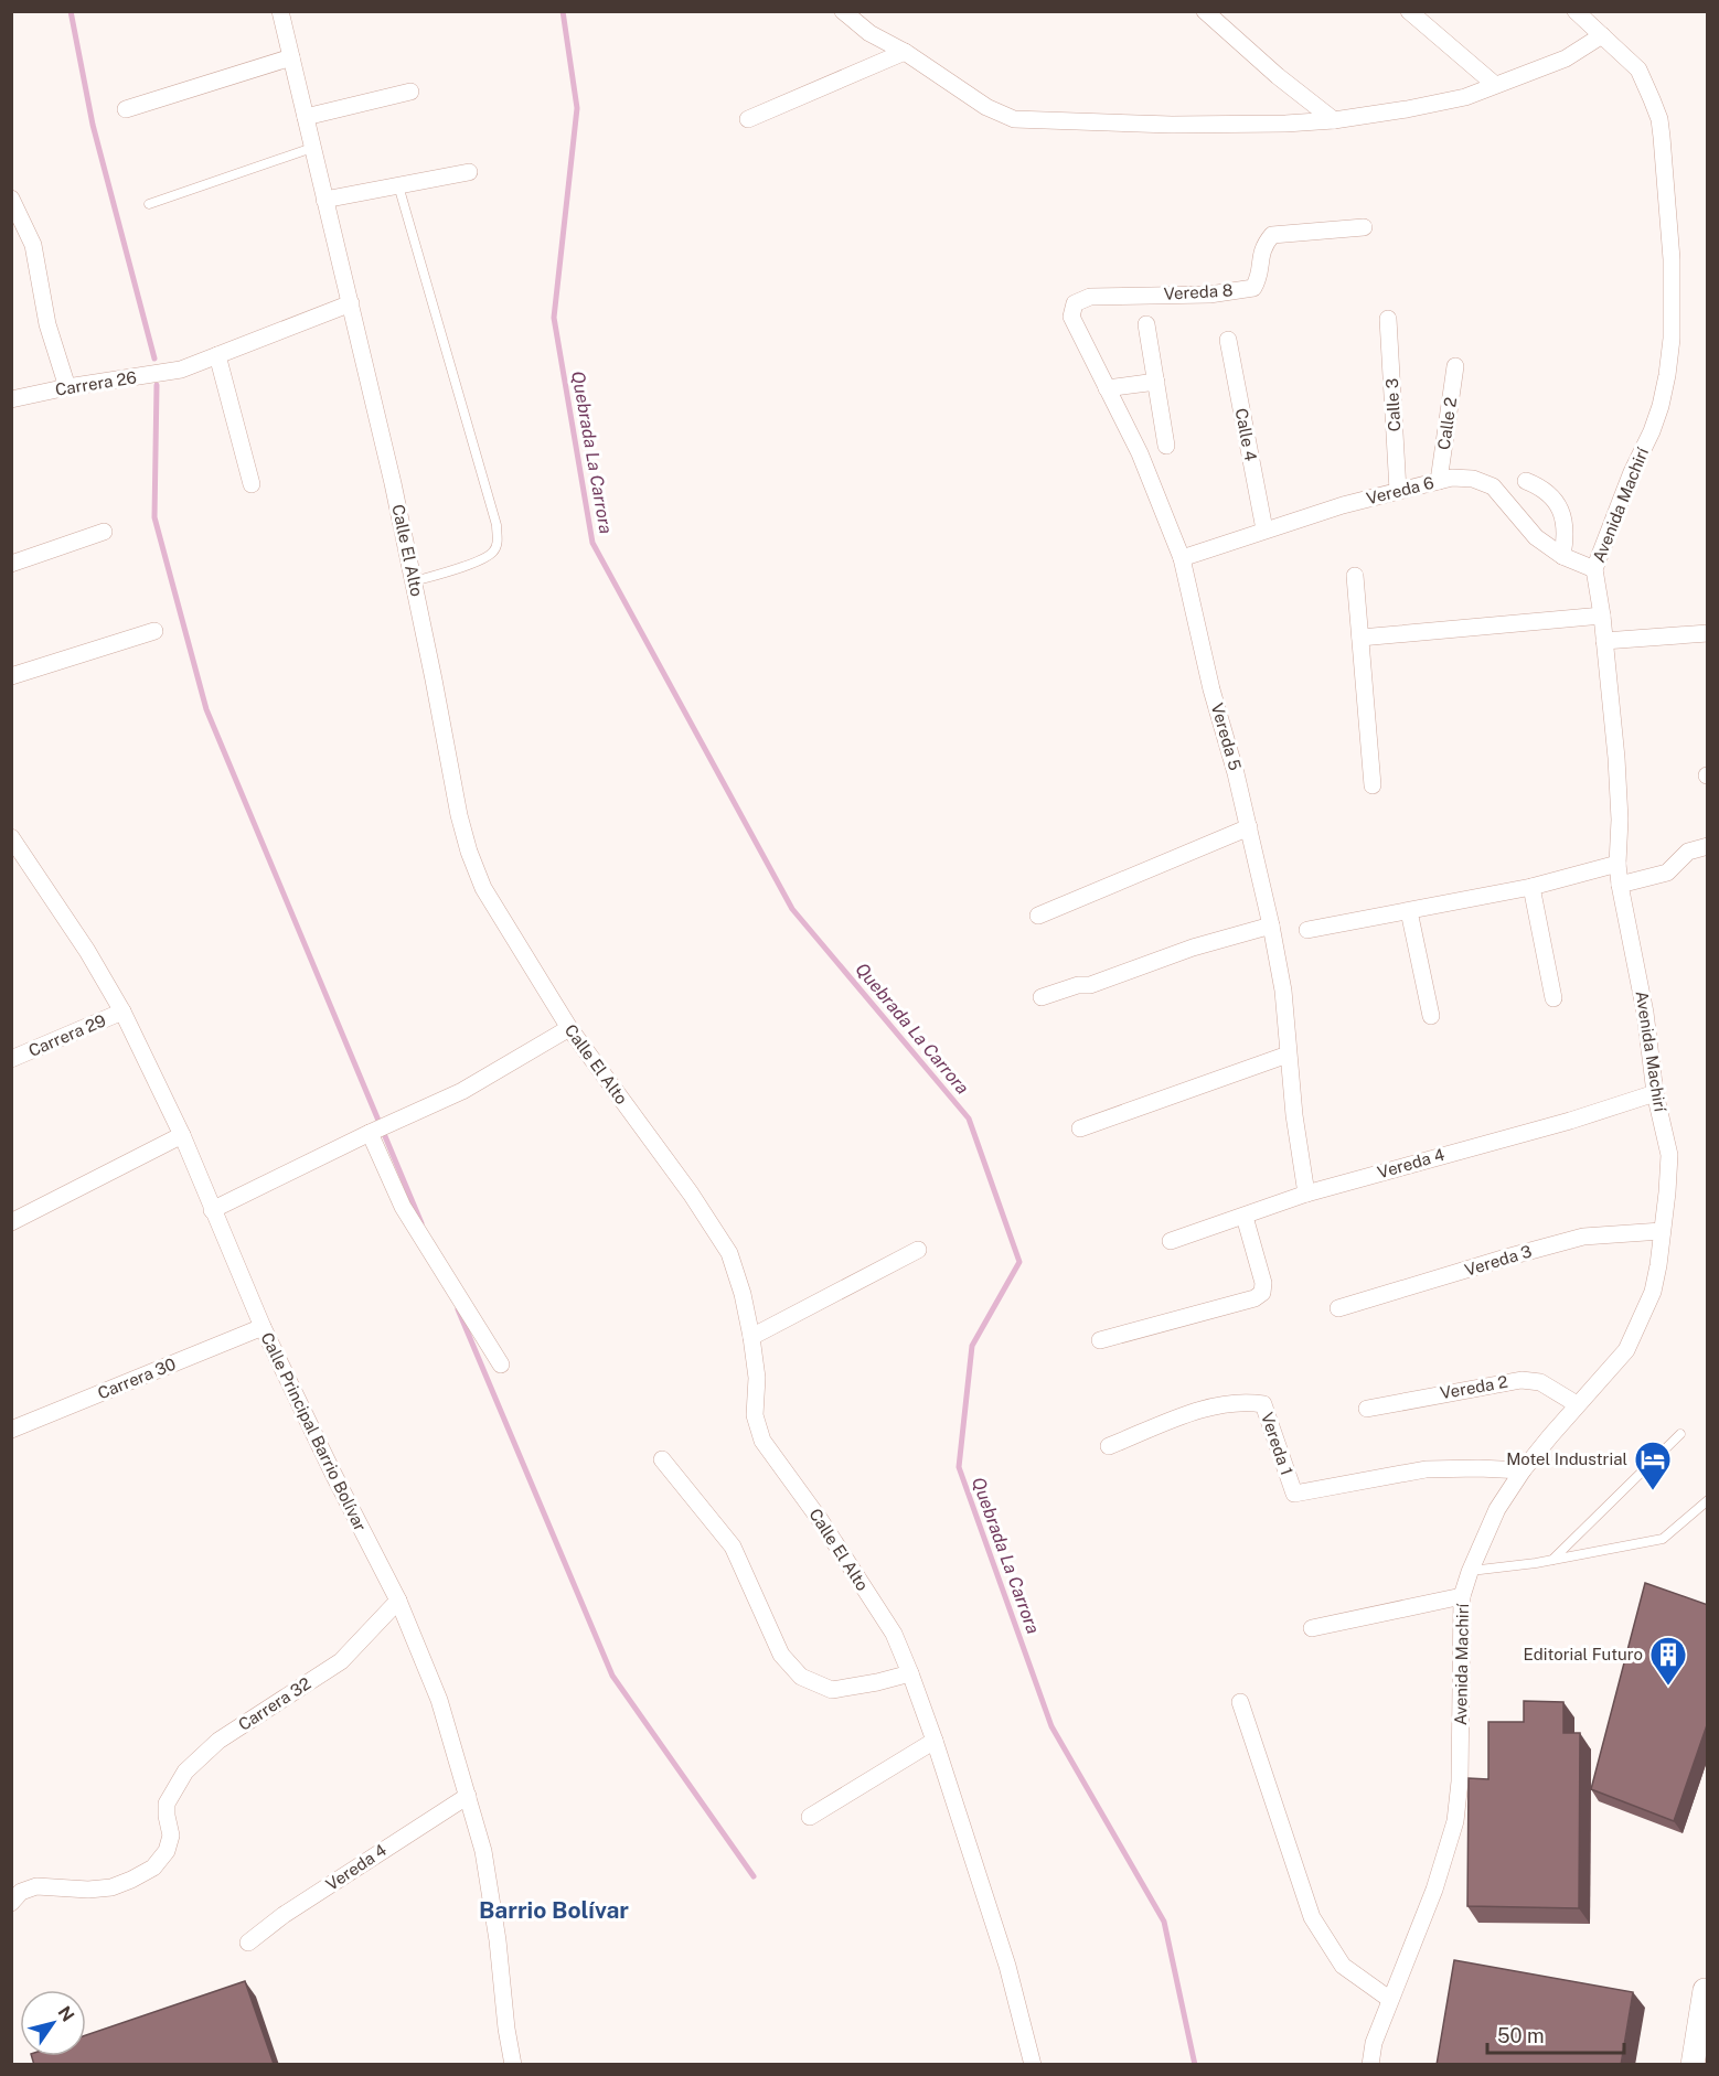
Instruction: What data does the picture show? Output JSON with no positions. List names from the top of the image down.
{
  "streets": {
    "street": [
      "Vereda 8",
      "Carrera 26",
      "Calle 3",
      "Calle 2",
      "Calle 4",
      "Vereda 6",
      "Avenida Machirí",
      "Calle El Alto",
      "Vereda 5",
      "Carrera 29",
      "Vereda 4",
      "Vereda 3",
      "Carrera 30",
      "Vereda 2",
      "Calle Principal Barrio Bolívar",
      "Vereda 1",
      "Carrera 32"
    ]
  },
  "crossings": [
    ["Vereda 8", "Vereda 5"],
    ["Carrera 26", "Calle El Alto"],
    ["Calle 3", "Vereda 6"],
    ["Calle 2", "Vereda 6"],
    ["Calle 4", "Vereda 6"],
    ["Vereda 6", "Avenida Machirí"],
    ["Vereda 6", "Vereda 5"],
    ["Avenida Machirí", "Vereda 4"],
    ["Avenida Machirí", "Vereda 3"],
    ["Avenida Machirí", "Vereda 2"],
    ["Avenida Machirí", "Vereda 1"],
    ["Vereda 5", "Vereda 4"],
    ["Carrera 29", "Calle Principal Barrio Bolívar"],
    ["Vereda 4", "Calle Principal Barrio Bolívar"],
    ["Carrera 30", "Calle Principal Barrio Bolívar"],
    ["Calle Principal Barrio Bolívar", "Carrera 32"]
  ],
  "districts": ["Barrio Bolívar"],
  "water": ["Quebrada La Carrora"],
  "places": {
    "hotel": ["Motel Industrial"],
    "building": ["Editorial Futuro"]
  },
  "scale_bar": "50 m",
  "north": "top right"
}
